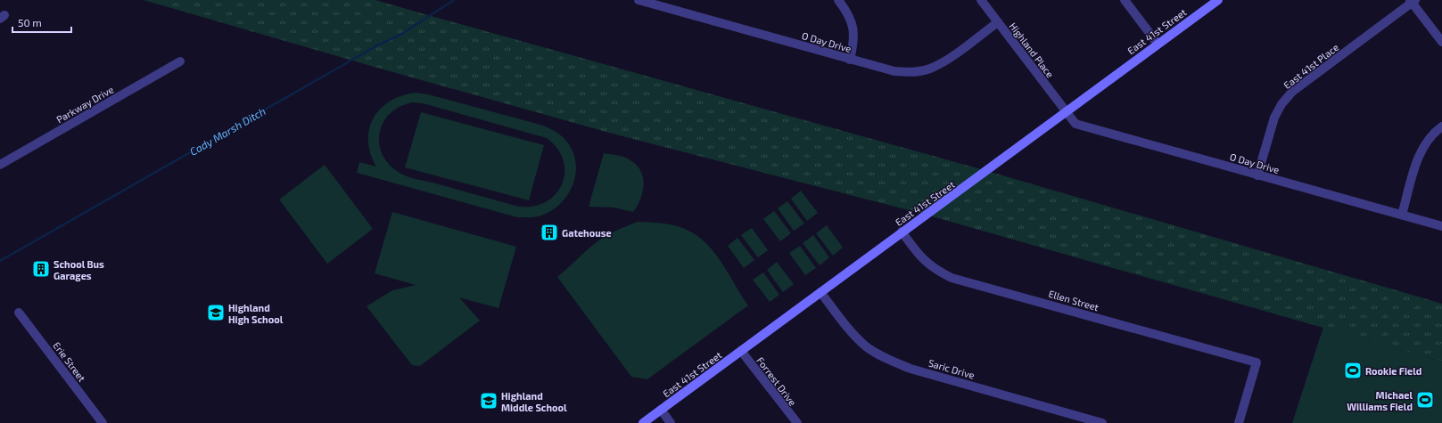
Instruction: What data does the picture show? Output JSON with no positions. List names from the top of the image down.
{
  "streets": {
    "street": [
      "East 41st Street",
      "O Day Drive",
      "Highland Place",
      "East 41st Place",
      "Parkway Drive",
      "Ellen Street",
      "Erie Street",
      "Saric Drive",
      "Forrest Drive"
    ]
  },
  "crossings": [
    ["East 41st Street", "O Day Drive"],
    ["East 41st Street", "Highland Place"],
    ["East 41st Street", "Ellen Street"],
    ["East 41st Street", "Saric Drive"],
    ["East 41st Street", "Forrest Drive"],
    ["O Day Drive", "Highland Place"],
    ["O Day Drive", "East 41st Place"]
  ],
  "water": ["Cady Marsh Ditch"],
  "places": {
    "building": ["Gatehouse", "School Bus Garages"],
    "school or university": ["Highland High School", "Highland Middle School"],
    "sports": ["Rookie Field", "Michael Williams Field"]
  },
  "scale_bar": "50 m"
}
